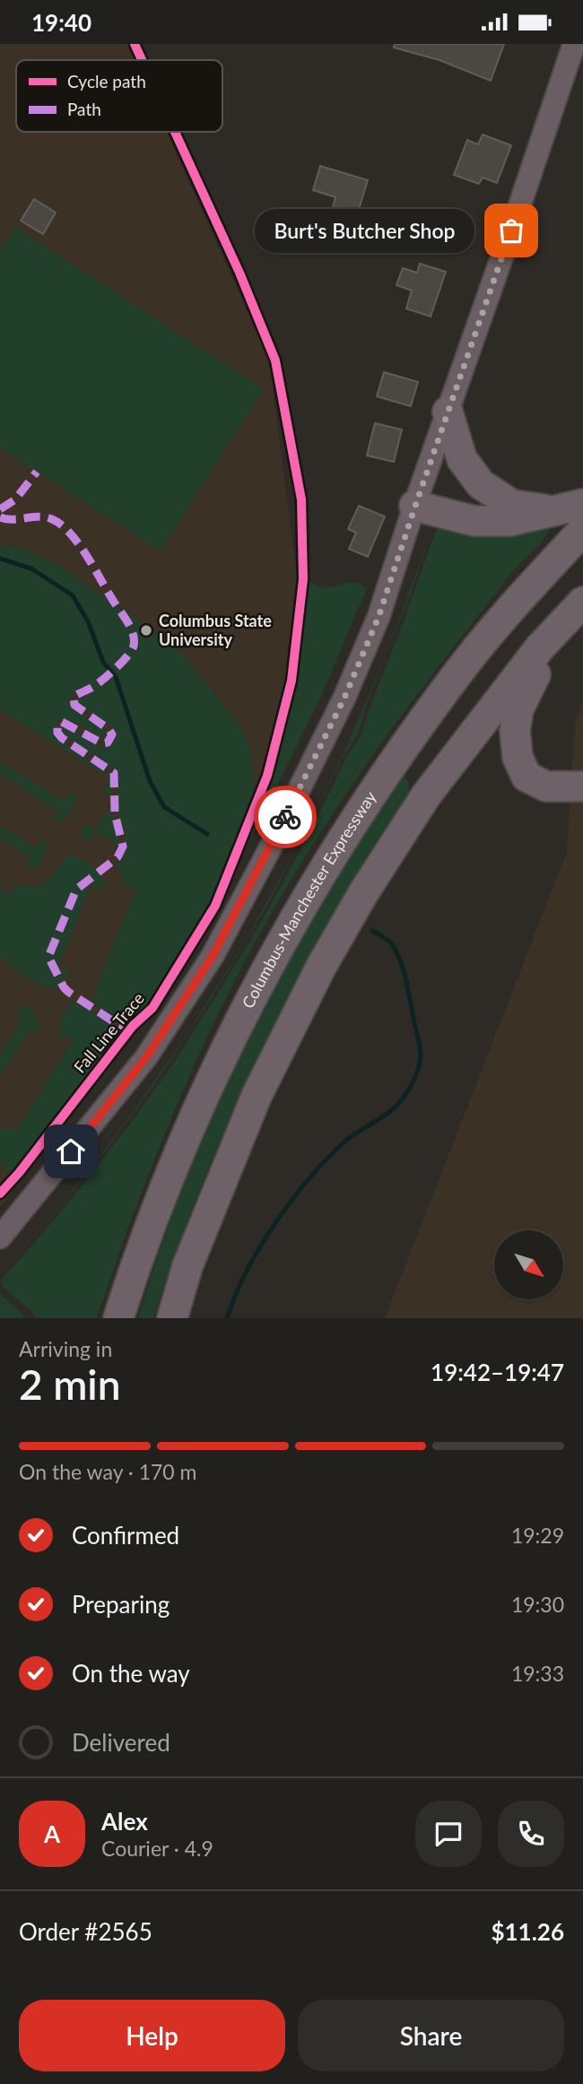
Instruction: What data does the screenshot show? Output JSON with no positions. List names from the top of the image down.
{
  "streets": {
    "highway": ["Columbus-Manchester Expressway"],
    "cycle path": ["Fall Line Trace"]
  },
  "places": ["Burt's Butcher Shop", "Columbus State University"],
  "legend": ["Cycle path", "Path"],
  "north": "bottom right",
  "page": {
    "status": "19:40",
    "bubble": "Burt's Butcher Shop",
    "heading": ["2 min", "Arriving in", "19:42–19:47"],
    "panel": [
      "Alex",
      "Courier · 4.9",
      "Order #2565",
      "$11.26"
    ],
    "bar": "On the way · 170 m",
    "list": [
      ["Confirmed", "19:29"],
      ["Preparing", "19:30"],
      ["On the way", "19:33"],
      "Delivered"
    ],
    "round": "A",
    "buttons": ["Help", "Share"]
  }
}
